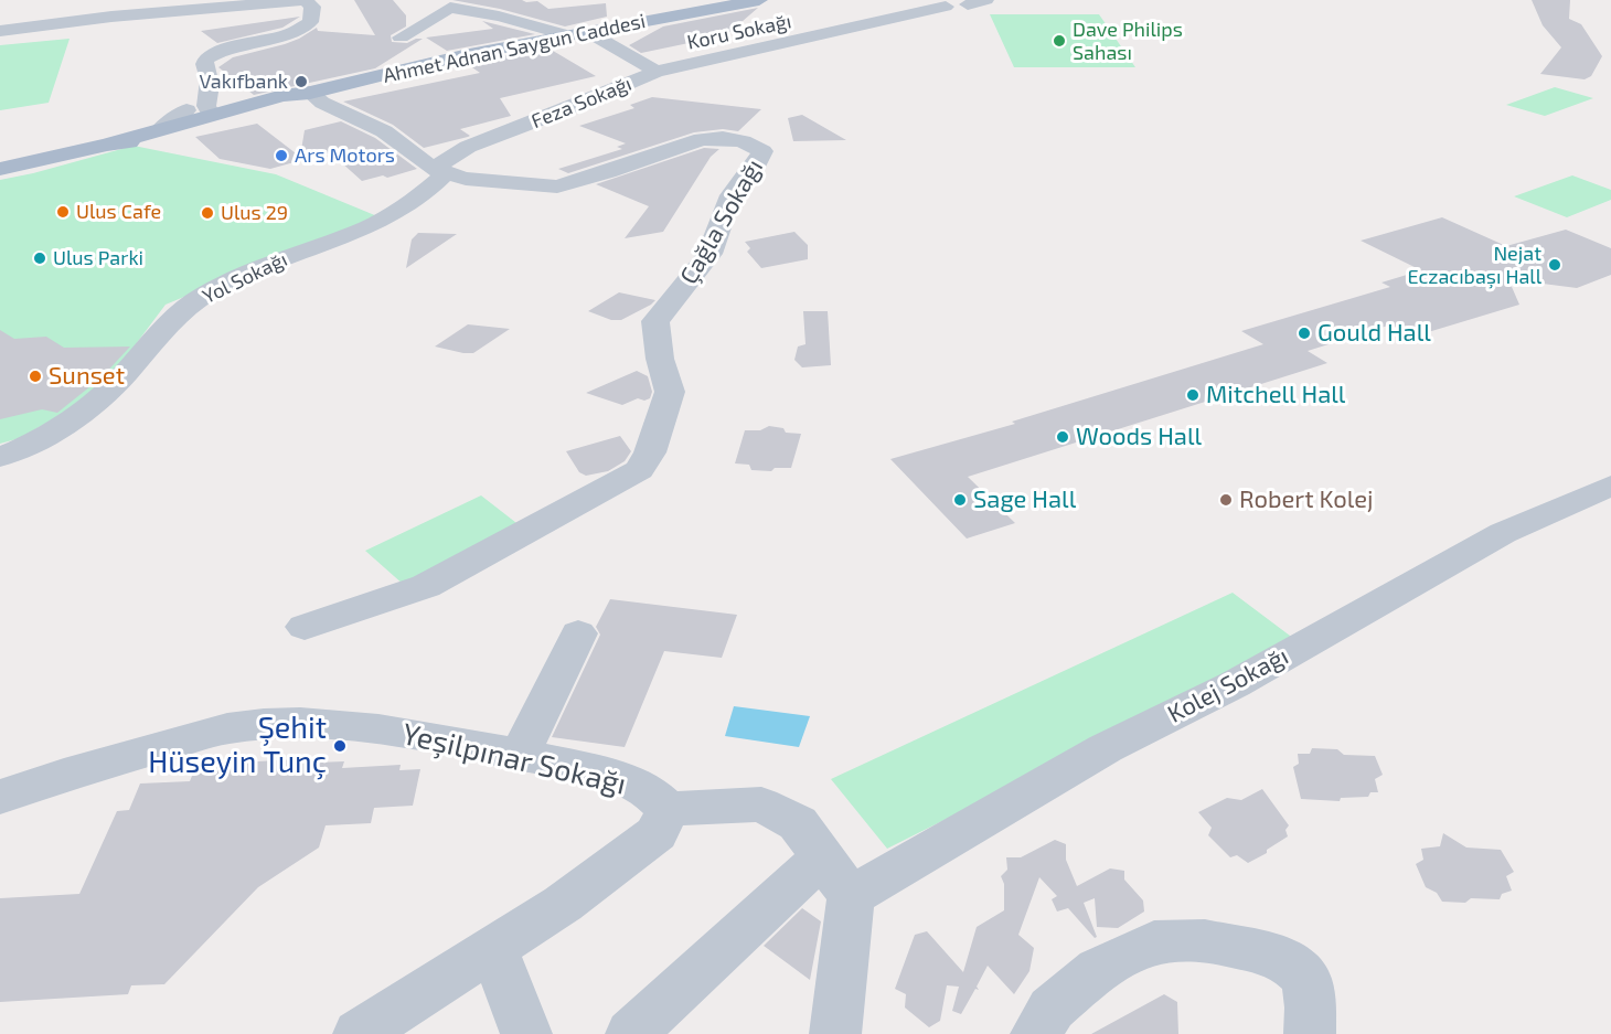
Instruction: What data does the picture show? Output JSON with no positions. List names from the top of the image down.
{
  "streets": {
    "main road": ["Ahmet Adnan Saygun Caddesi"],
    "street": [
      "Koru Sokağı",
      "Feza Sokağı",
      "Çağla Sokağı",
      "Yol Sokağı",
      "Kolej Sokağı",
      "Yeşilpınar Sokağı"
    ]
  },
  "crossings": [
    ["Koru Sokağı", "Feza Sokağı"],
    ["Ahmet Adnan Saygun Caddesi", "Feza Sokağı"],
    ["Ahmet Adnan Saygun Caddesi", "Çağla Sokağı"],
    ["Feza Sokağı", "Çağla Sokağı"],
    ["Feza Sokağı", "Yol Sokağı"],
    ["Çağla Sokağı", "Yol Sokağı"]
  ],
  "places": [
    "Dave Philips Sahası",
    "Vakıfbank",
    "Ars Motors",
    "Ulus Cafe",
    "Ulus 29",
    "Ulus Parki",
    "Nejat Eczacıbaşı Hall",
    "Gould Hall",
    "Sunset",
    "Mitchell Hall",
    "Woods Hall",
    "Sage Hall",
    "Robert Kolej",
    "Şehit Hüseyin Tunç"
  ]
}
